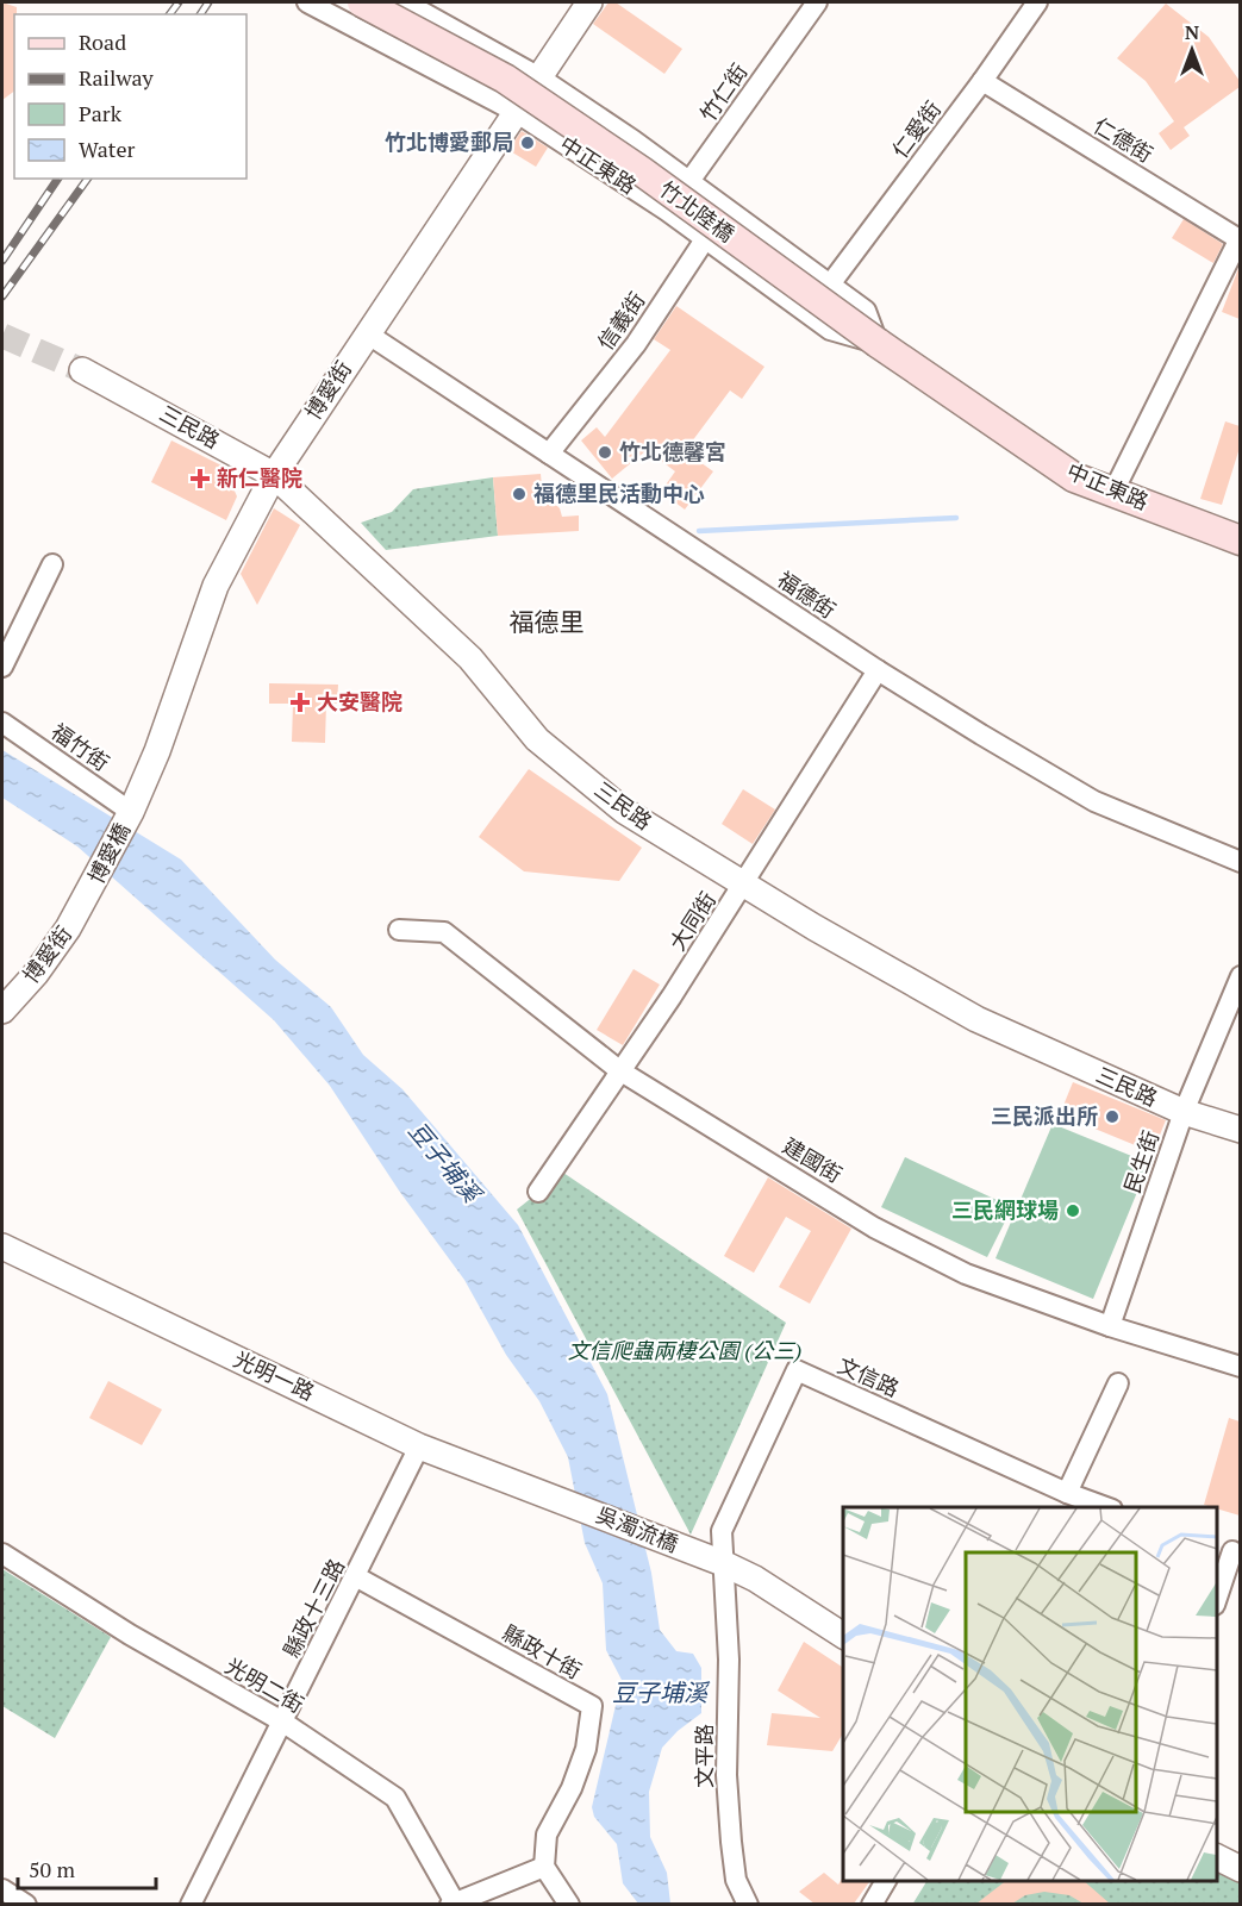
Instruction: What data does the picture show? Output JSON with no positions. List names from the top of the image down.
{
  "streets": {
    "main road": ["中正東路", "竹北陸橋"],
    "street": [
      "竹仁街",
      "仁愛街",
      "仁德街",
      "信義街",
      "博愛街",
      "三民路",
      "福德街",
      "福竹街",
      "博愛橋",
      "大同街",
      "建國街",
      "民生街",
      "光明一路",
      "文信路",
      "吳濁流橋",
      "縣政十三路",
      "縣政十街",
      "光明二街",
      "文平路"
    ]
  },
  "crossings": [
    ["竹仁街", "中正東路"],
    ["仁愛街", "仁德街"],
    ["仁愛街", "中正東路"],
    ["仁德街", "中正東路"],
    ["中正東路", "竹北陸橋"],
    ["中正東路", "信義街"],
    ["中正東路", "博愛街"],
    ["信義街", "福德街"],
    ["博愛街", "三民路"],
    ["博愛街", "福德街"],
    ["博愛街", "福竹街"],
    ["博愛街", "博愛橋"],
    ["三民路", "大同街"],
    ["三民路", "民生街"],
    ["福德街", "大同街"],
    ["福竹街", "博愛橋"],
    ["大同街", "建國街"],
    ["建國街", "民生街"],
    ["光明一路", "吳濁流橋"],
    ["光明一路", "縣政十三路"],
    ["文信路", "吳濁流橋"],
    ["文信路", "文平路"],
    ["吳濁流橋", "文平路"],
    ["縣政十三路", "縣政十街"],
    ["縣政十三路", "光明二街"]
  ],
  "districts": ["福德里"],
  "water": ["豆子埔溪"],
  "parks": ["文信爬蟲兩棲公園 (公三)"],
  "places": {
    "other": [
      "竹北博愛郵局",
      "竹北德馨宮",
      "福德里民活動中心",
      "三民派出所",
      "三民網球場"
    ],
    "health": ["新仁醫院", "大安醫院"]
  },
  "legend": [
    "Road",
    "Railway",
    "Park",
    "Water"
  ],
  "scale_bar": "50 m",
  "north": "top"
}
